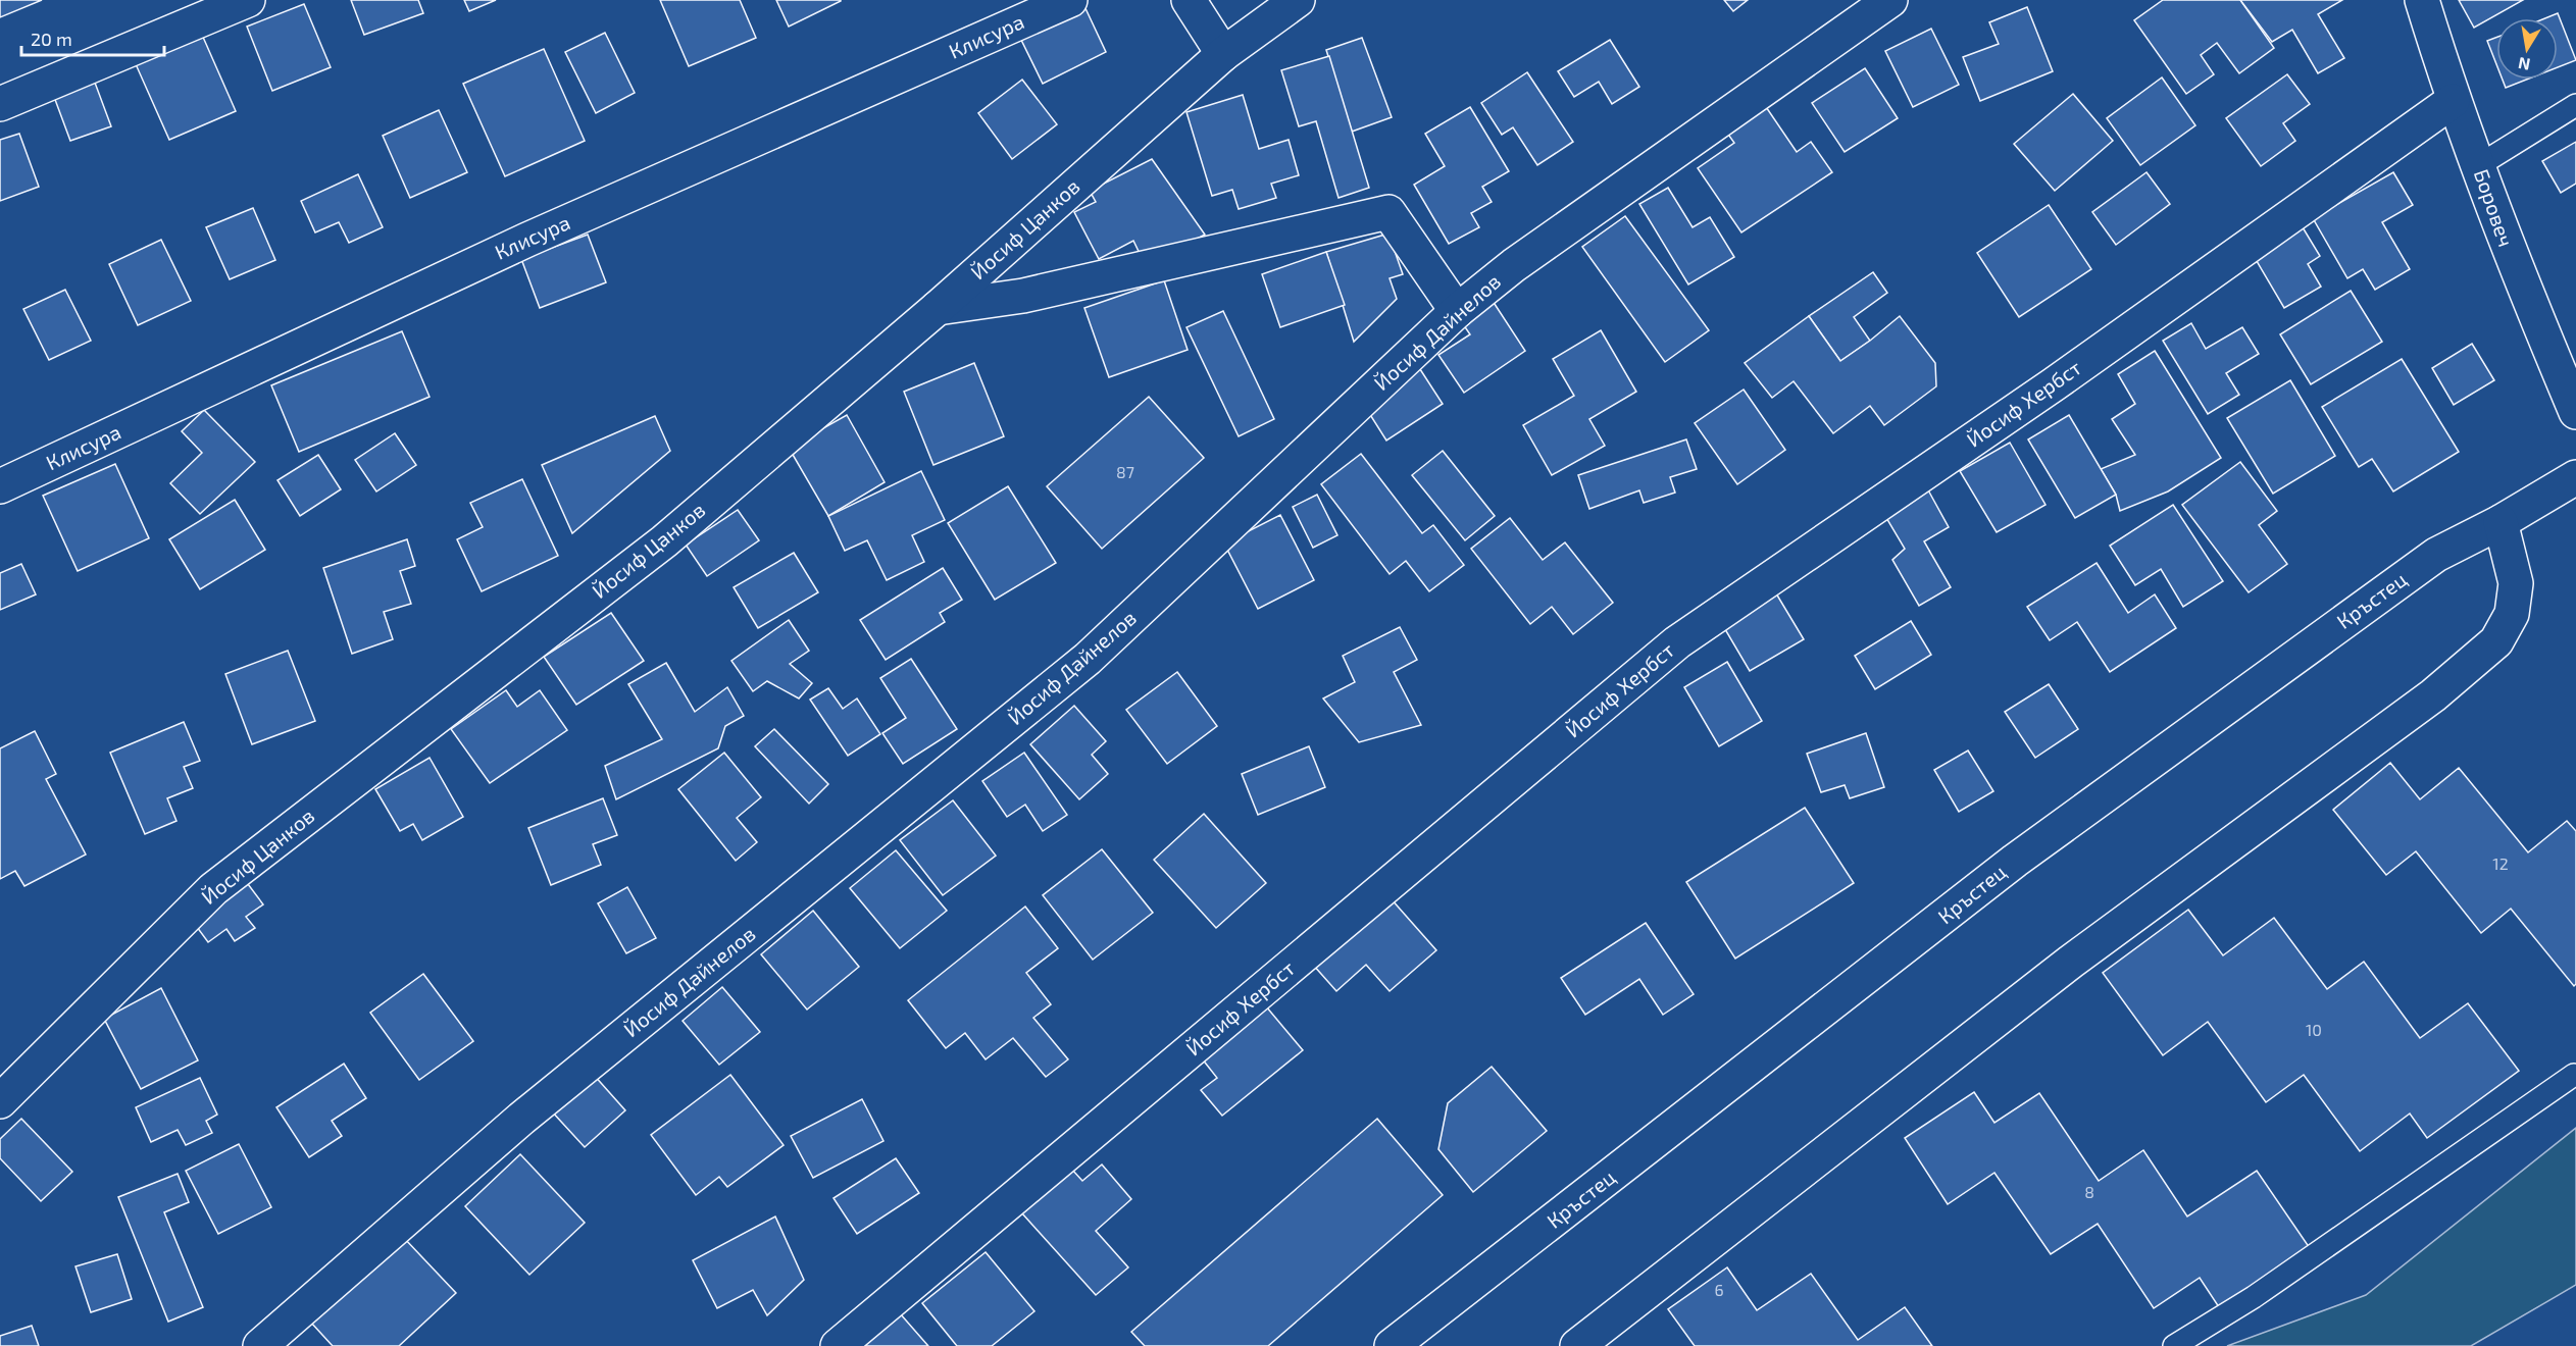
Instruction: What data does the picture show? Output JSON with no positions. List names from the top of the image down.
{
  "streets": {
    "street": [
      "Клисура",
      "Боровеч",
      "Йосиф Цанков",
      "Йосиф Дайнелов",
      "Йосиф Хербст",
      "Кръстец"
    ]
  },
  "crossings": [
    ["Боровеч", "Йосиф Хербст"]
  ],
  "house_numbers": [
    "87",
    "12",
    "10",
    "8",
    "6"
  ],
  "scale_bar": "20 m",
  "north": "bottom"
}
